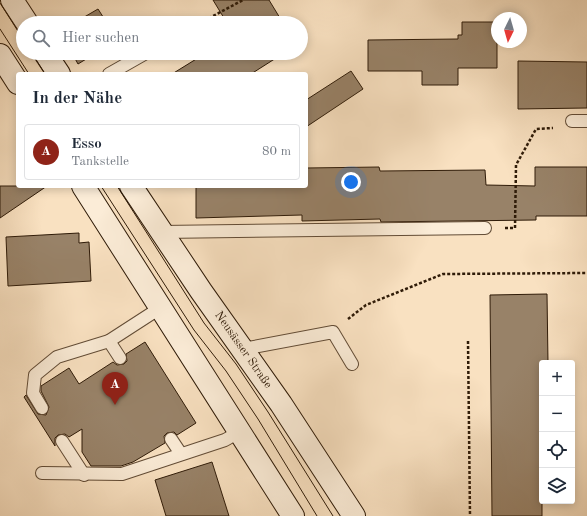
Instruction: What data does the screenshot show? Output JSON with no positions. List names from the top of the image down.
{
  "streets": {
    "main road": ["Neusässer Straße"]
  },
  "north": "bottom",
  "page": {
    "search": "Hier suchen",
    "heading": "In der Nähe",
    "list": [
      {
        "mark": "A",
        "name": "Esso",
        "note": "Tankstelle",
        "value": "80 m"
      }
    ],
    "map_buttons": ["+", "−"],
    "pins": "A"
  }
}
